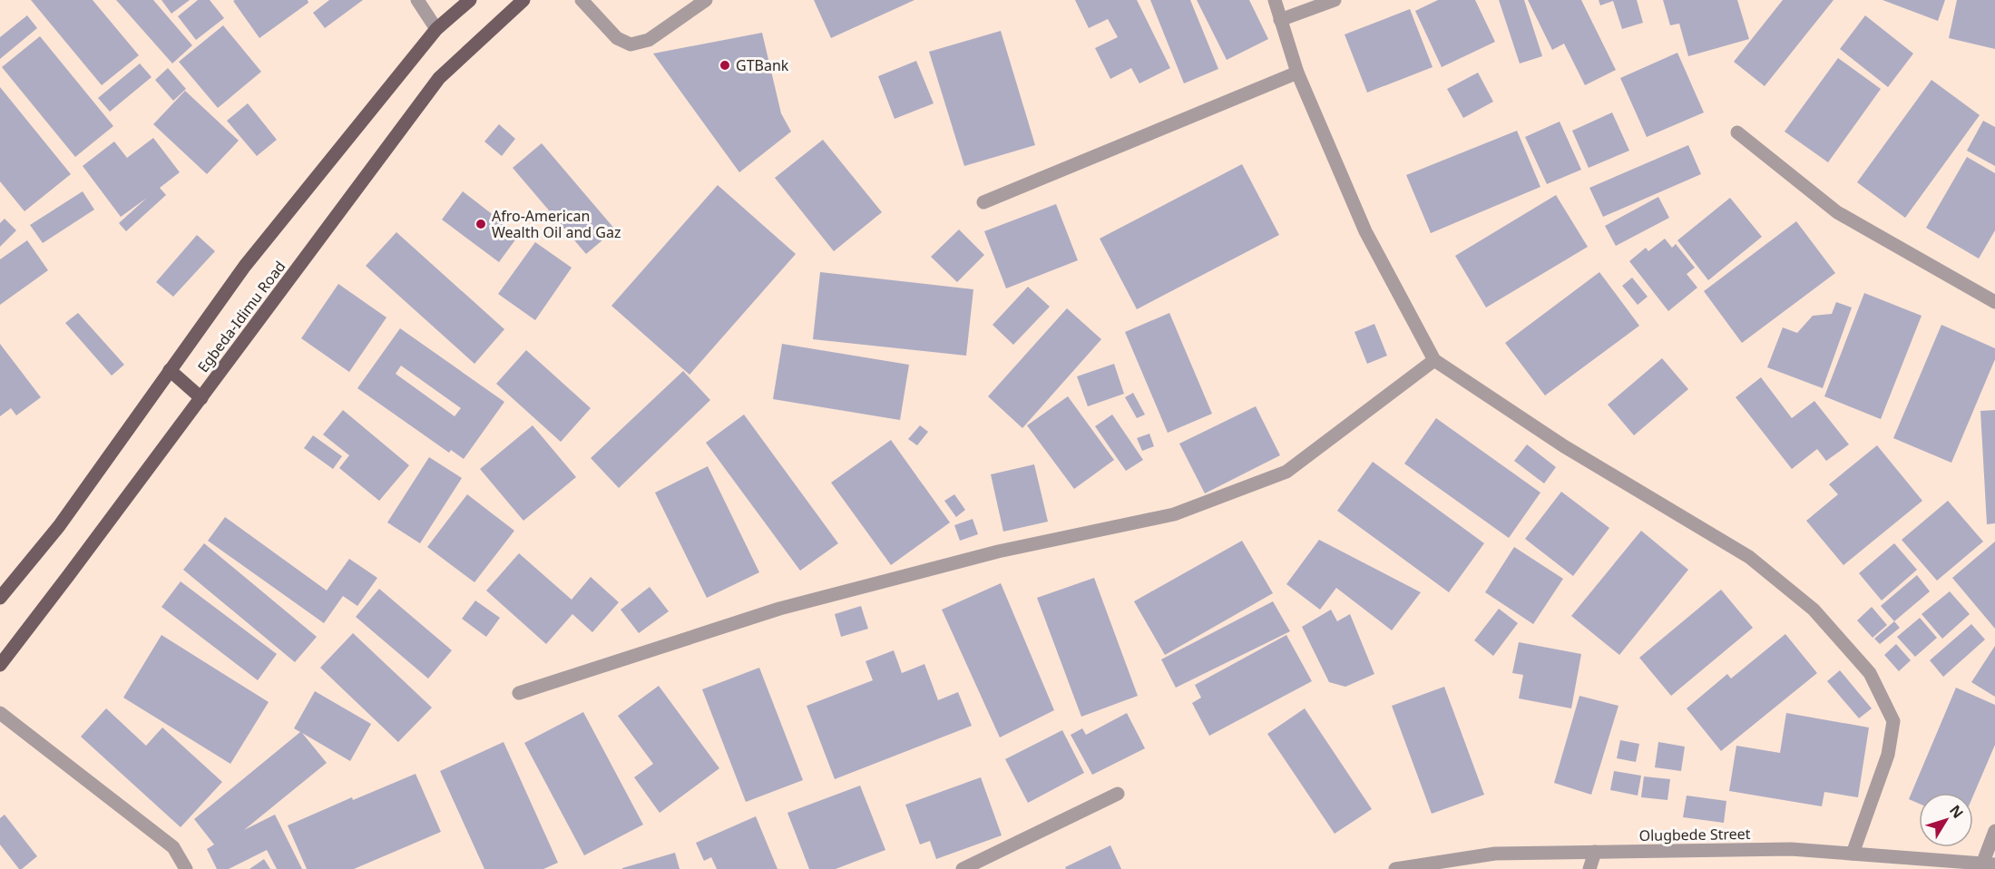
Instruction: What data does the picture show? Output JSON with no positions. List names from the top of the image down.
{
  "streets": {
    "main road": ["Egbeda-Idimu Road"],
    "street": ["Olugbede Street"]
  },
  "places": ["GTBank", "Afro-American Wealth Oil and Gaz"],
  "north": "top right"
}
